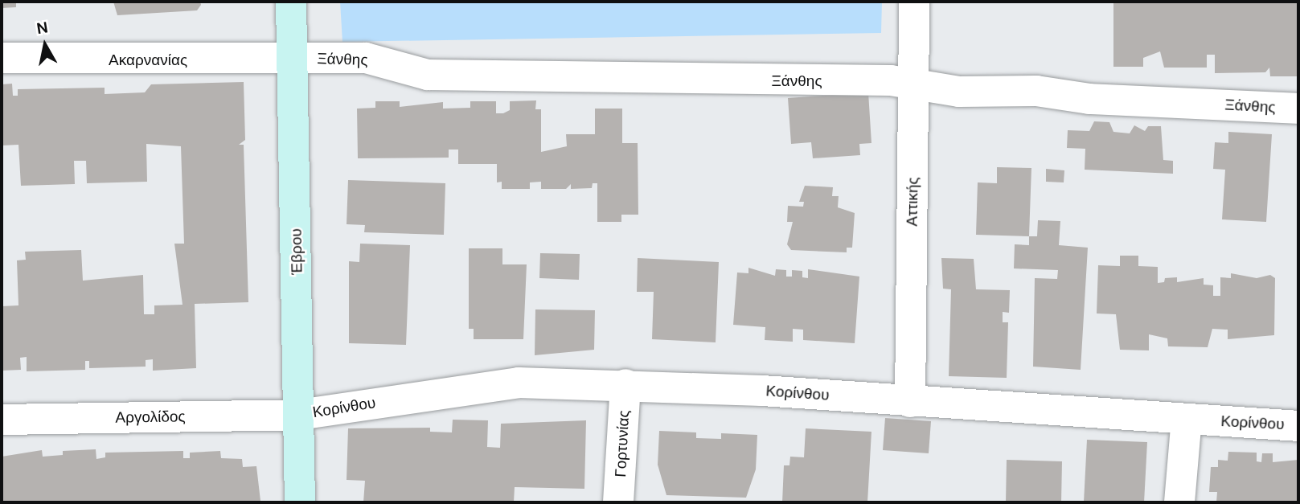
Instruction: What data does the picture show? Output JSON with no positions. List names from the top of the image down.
{
  "streets": {
    "street": [
      "Ξάνθης",
      "Ακαρνανίας",
      "Αττικής",
      "Έβρου",
      "Κορίνθου",
      "Αργολίδος",
      "Γορτυνίας"
    ]
  },
  "crossings": [
    ["Ξάνθης", "Ακαρνανίας"],
    ["Ξάνθης", "Αττικής"],
    ["Ξάνθης", "Έβρου"],
    ["Ακαρνανίας", "Έβρου"],
    ["Αττικής", "Κορίνθου"],
    ["Έβρου", "Κορίνθου"],
    ["Έβρου", "Αργολίδος"],
    ["Κορίνθου", "Αργολίδος"],
    ["Κορίνθου", "Γορτυνίας"]
  ],
  "north": "top"
}
